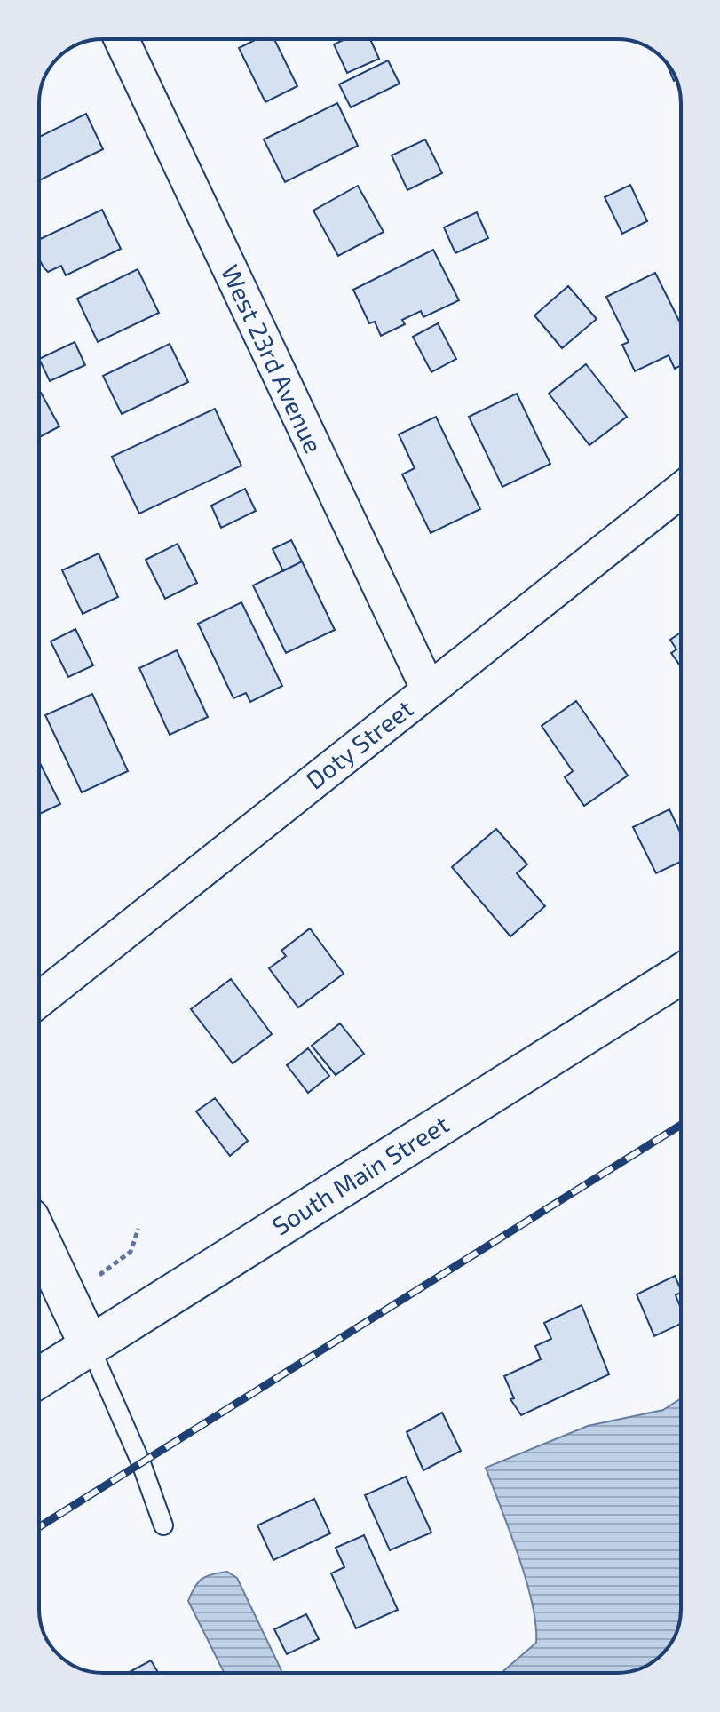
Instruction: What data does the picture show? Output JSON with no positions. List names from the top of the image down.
{
  "streets": {
    "main road": ["South Main Street"],
    "street": ["West 23rd Avenue", "Doty Street"]
  },
  "crossings": [
    ["West 23rd Avenue", "Doty Street"]
  ]
}
